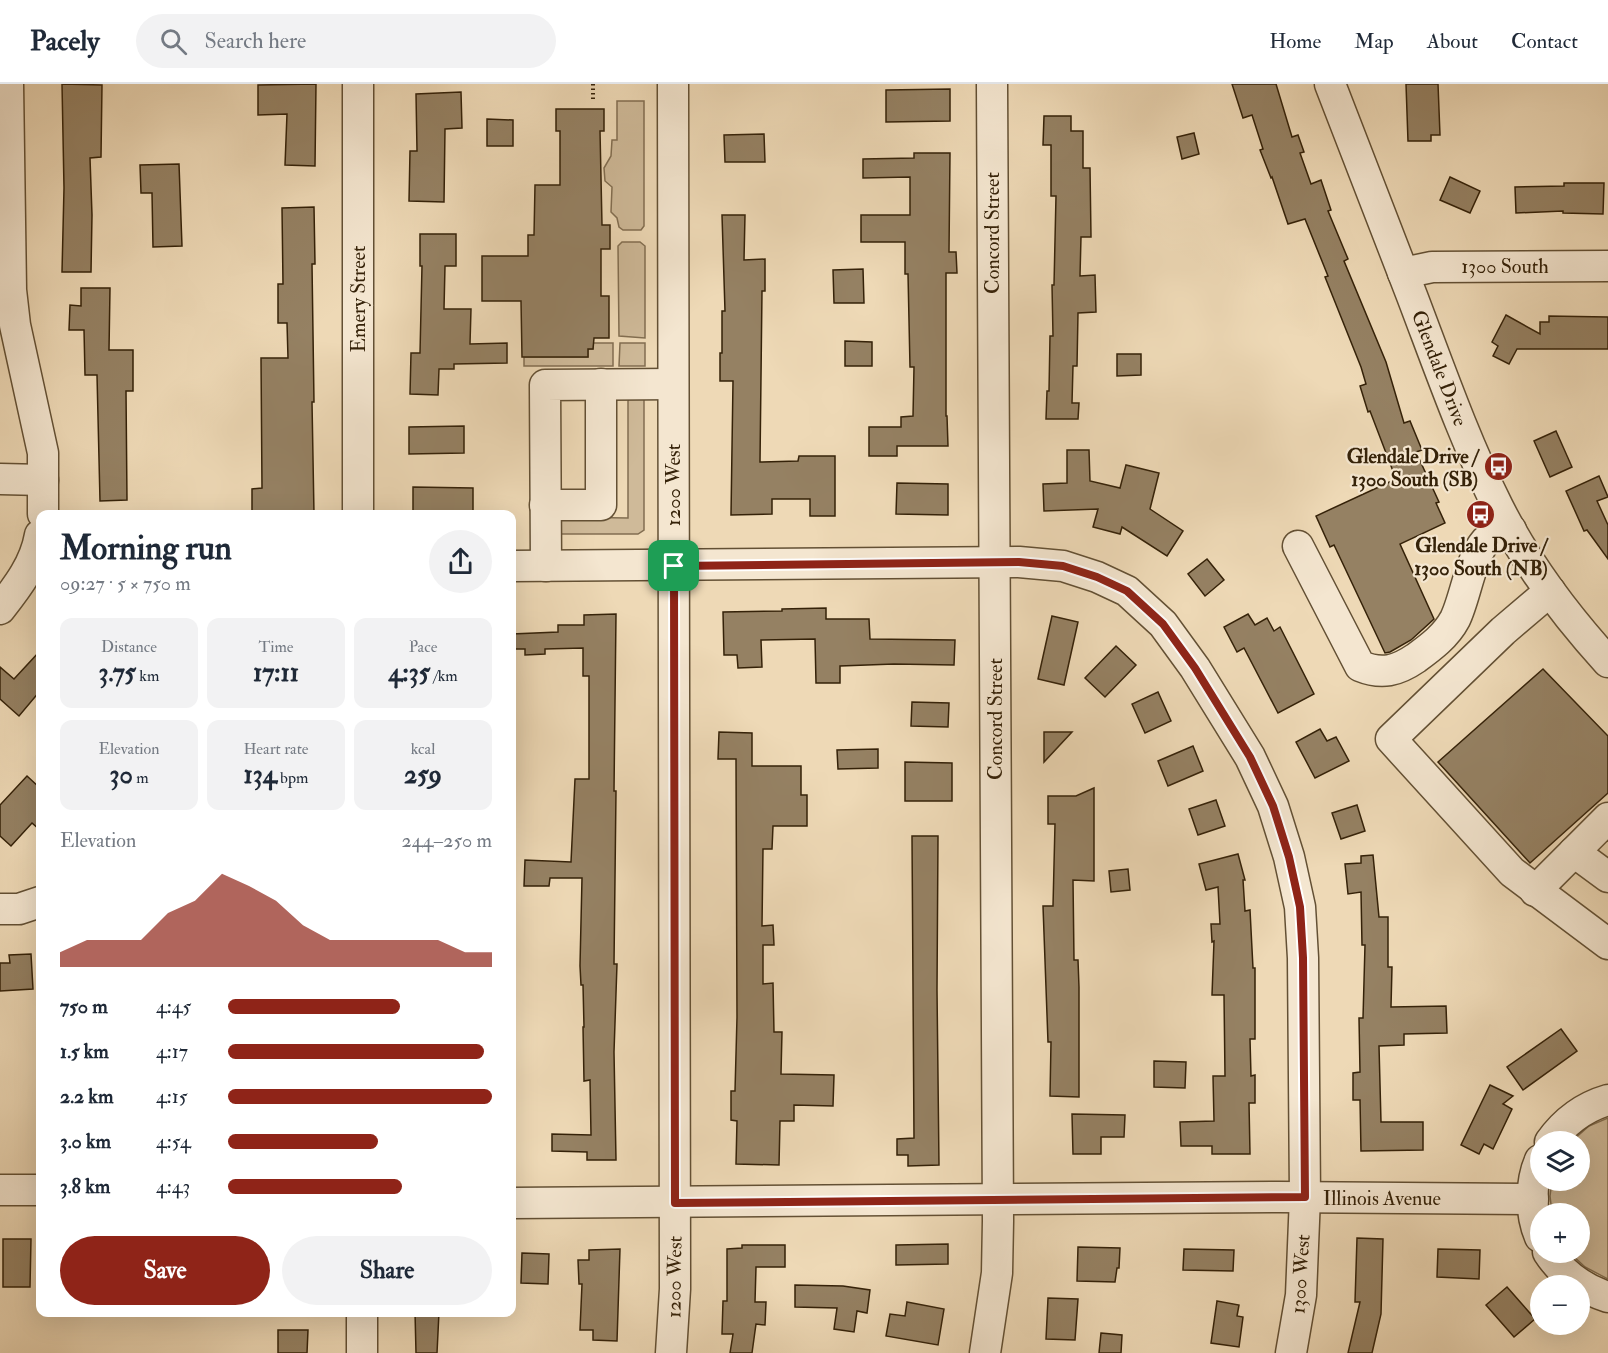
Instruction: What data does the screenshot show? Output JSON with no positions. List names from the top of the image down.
{
  "streets": {
    "street": [
      "Concord Street",
      "1300 South",
      "Emery Street",
      "Glendale Drive",
      "1200 West",
      "Illinois Avenue",
      "1300 West"
    ]
  },
  "crossings": [
    ["Concord Street", "Illinois Avenue"],
    ["Concord Street", "1300 West"],
    ["1300 South", "Glendale Drive"],
    ["1200 West", "Illinois Avenue"],
    ["1200 West", "1300 West"],
    ["Illinois Avenue", "1300 West"]
  ],
  "places": {
    "bus stop": ["Glendale Drive / 1300 South (SB)", "Glendale Drive / 1300 South (NB)"]
  },
  "page": {
    "header": "Pacely",
    "search": "Search here",
    "nav": [
      "Home",
      "Map",
      "About",
      "Contact"
    ],
    "heading": ["Morning run", "09:27 · 5 × 750 m"],
    "stats": [
      ["Distance", "3.75 km"],
      ["Time", "17:11"],
      ["Pace", "4:35 /km"],
      ["Elevation", "30 m"],
      ["Heart rate", "134 bpm"],
      ["kcal", "259"]
    ],
    "chart": ["Elevation", "244–250 m"],
    "list": [
      {
        "name": "750 m",
        "note": "4:45"
      },
      {
        "name": "1.5 km",
        "note": "4:17"
      },
      {
        "name": "2.2 km",
        "note": "4:15"
      },
      {
        "name": "3.0 km",
        "note": "4:54"
      },
      {
        "name": "3.8 km",
        "note": "4:43"
      }
    ],
    "map_buttons": ["+", "−"],
    "buttons": ["Save", "Share"]
  }
}
